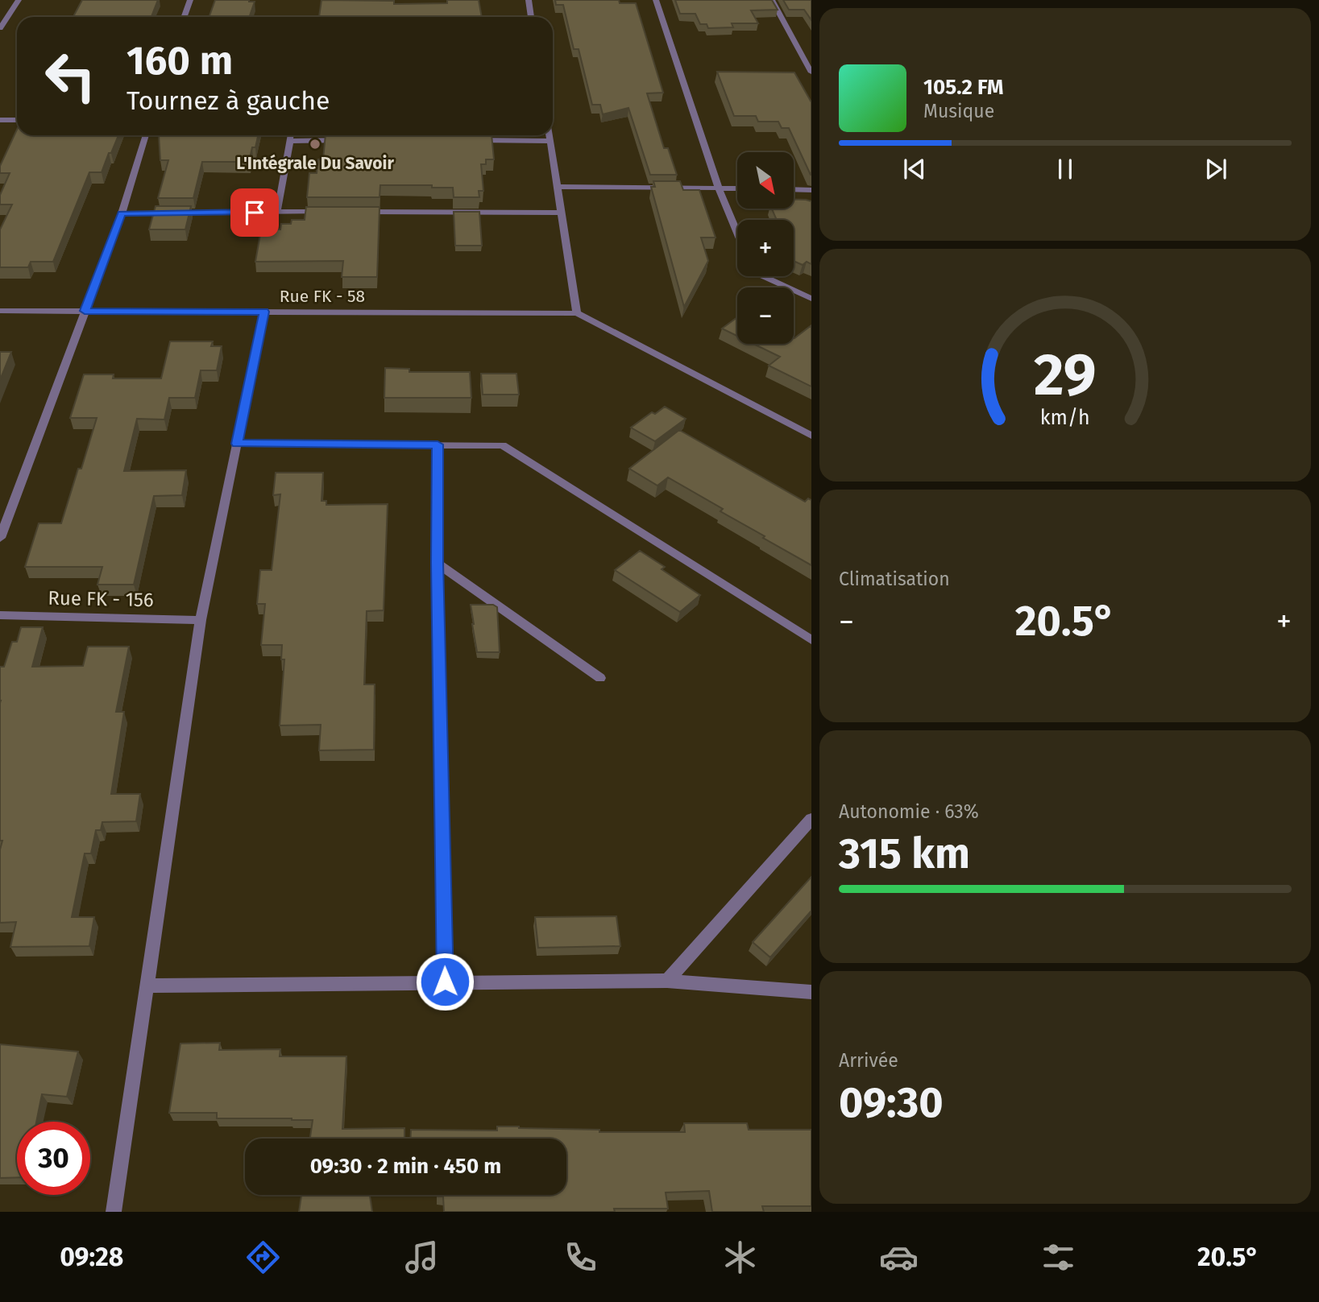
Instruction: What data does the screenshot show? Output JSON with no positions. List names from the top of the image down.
{
  "streets": {
    "street": ["Rue FK - 58", "Rue FK - 156"]
  },
  "places": ["L'Intégrale Du Savoir"],
  "north": "bottom right",
  "page": {
    "turn": ["160 m", "Tournez à gauche"],
    "song": ["105.2 FM", "Musique"],
    "map_buttons": ["+", "−"],
    "tile": [
      "Climatisation",
      ["Autonomie · 63%", "315 km"],
      ["Arrivée", "09:30"]
    ],
    "heat": ["−", "20.5°", "+"],
    "limit": "30",
    "trip": "09:30 · 2 min · 450 m",
    "tabs": ["09:28", "20.5°"],
    "gauge": ["29", "km/h"]
  }
}
